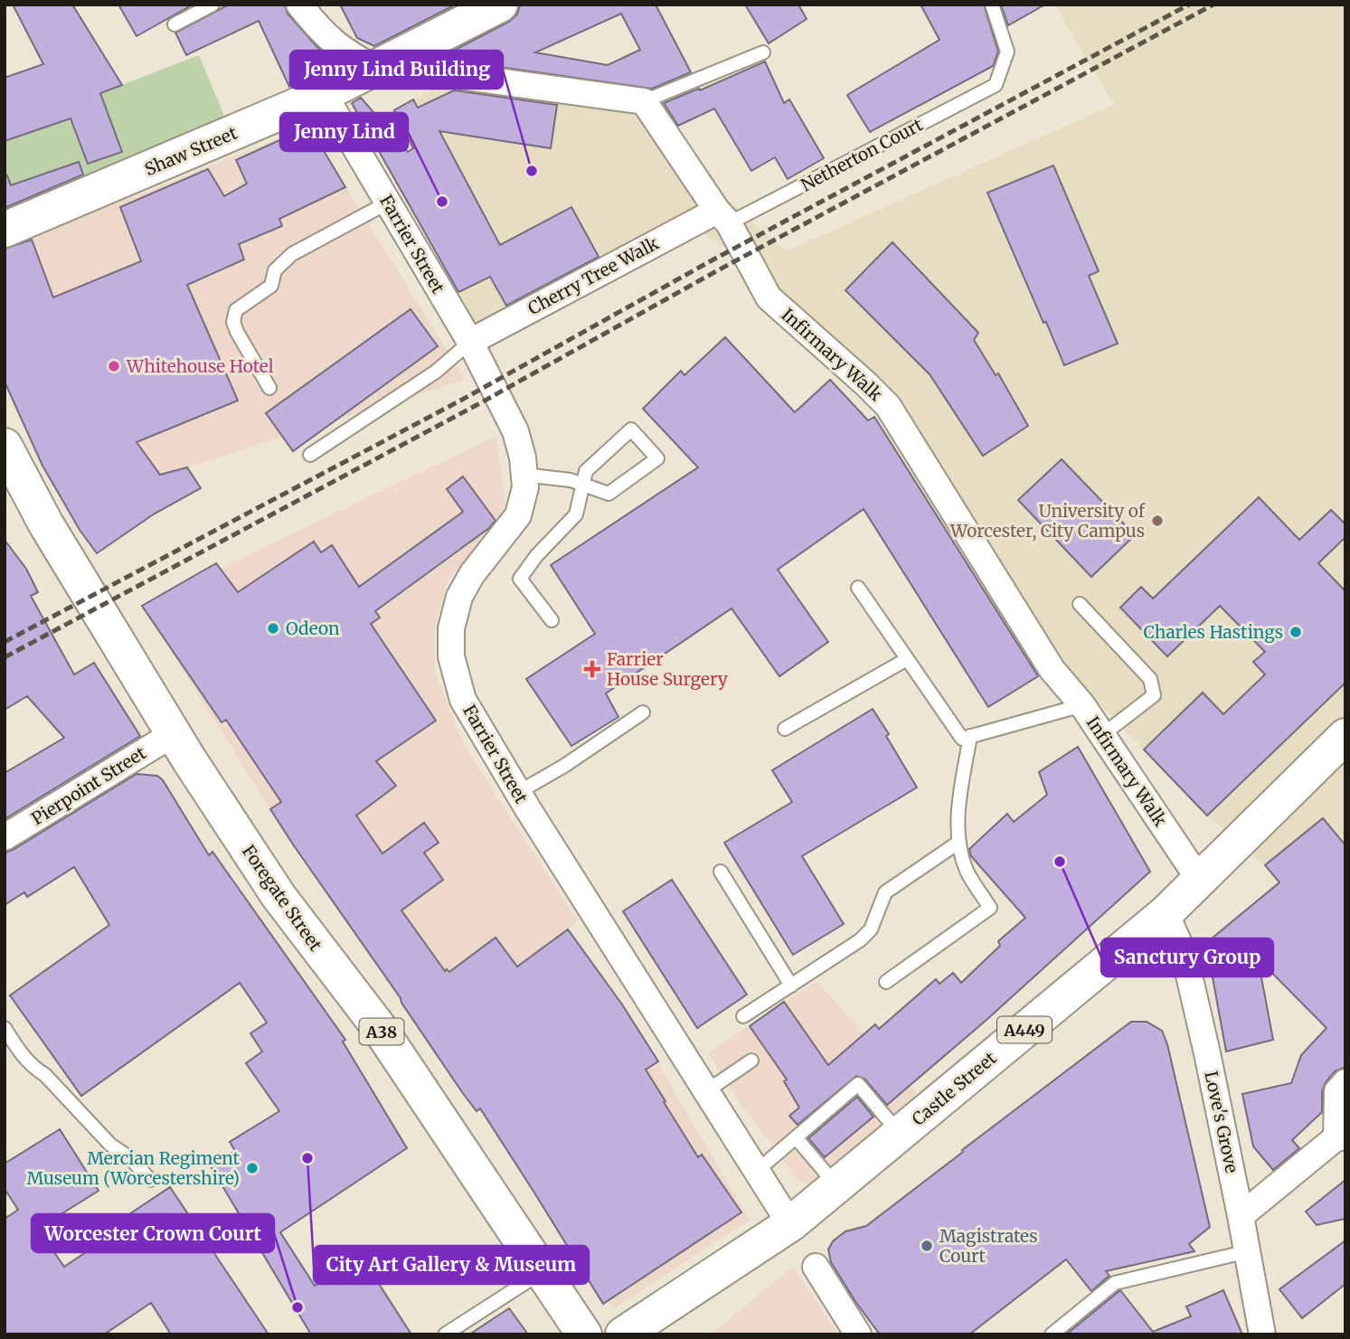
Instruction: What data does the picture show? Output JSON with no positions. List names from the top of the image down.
{
  "streets": {
    "main road": [
      "Shaw Street",
      "Foregate Street",
      "A449",
      "A38",
      "Castle Street"
    ],
    "street": [
      "Farrier Street",
      "Cherry Tree Walk",
      "Infirmary Walk",
      "Pierpoint Street",
      "Love's Grove"
    ],
    "lane": ["Netherton Court"]
  },
  "crossings": [
    ["Shaw Street", "Farrier Street"],
    ["Netherton Court", "Cherry Tree Walk"],
    ["Netherton Court", "Infirmary Walk"],
    ["Farrier Street", "Cherry Tree Walk"],
    ["Farrier Street", "Castle Street"],
    ["Cherry Tree Walk", "Infirmary Walk"],
    ["Infirmary Walk", "Castle Street"],
    ["Pierpoint Street", "Foregate Street"],
    ["Castle Street", "Love's Grove"]
  ],
  "places": {
    "other": [
      "Jenny Lind Building",
      "Jenny Lind",
      "Whitehouse Hotel",
      "University of Worcester, City Campus",
      "Odeon",
      "Charles Hastings",
      "Sanctury Group",
      "City Art Gallery & Museum",
      "Mercian Regiment Museum (Worcestershire)",
      "Magistrates Court",
      "Worcester Crown Court"
    ],
    "health": ["Farrier House Surgery"]
  }
}
